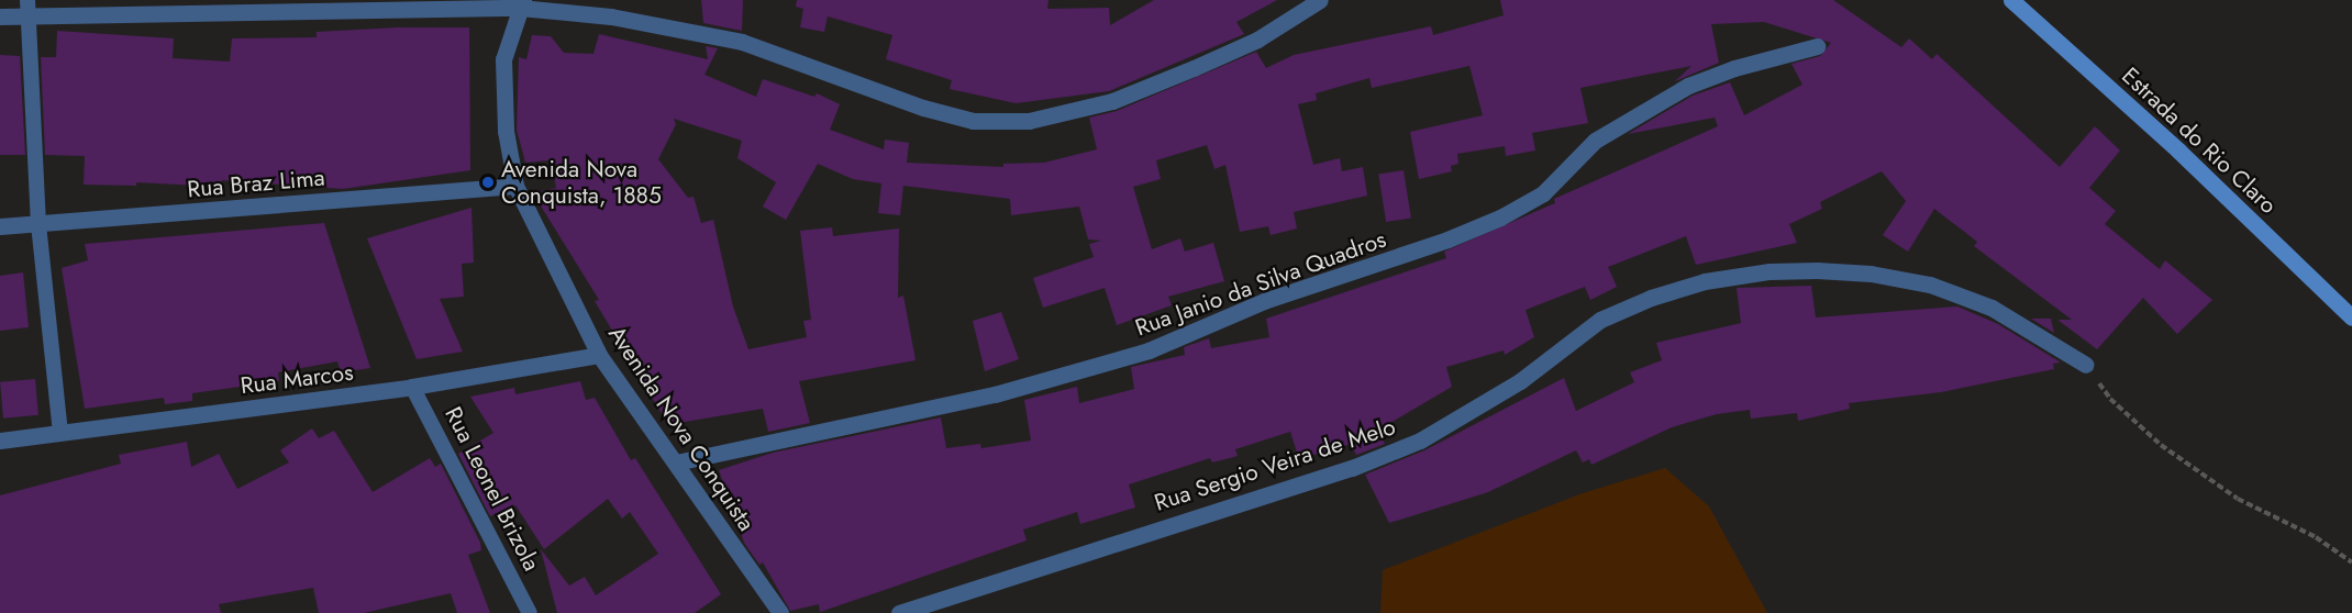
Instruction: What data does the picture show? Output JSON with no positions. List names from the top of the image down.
{
  "streets": {
    "main road": ["Estrada do Rio Claro"],
    "street": [
      "Rua Braz Lima",
      "Rua Janio da Silva Quadros",
      "Rua Marcos",
      "Avenida Nova Conquista",
      "Rua Sergio Veira de Melo"
    ],
    "lane": ["Rua Leonel Brizola"]
  },
  "crossings": [
    ["Rua Braz Lima", "Avenida Nova Conquista"],
    ["Rua Janio da Silva Quadros", "Avenida Nova Conquista"],
    ["Rua Marcos", "Avenida Nova Conquista"],
    ["Rua Marcos", "Rua Leonel Brizola"]
  ],
  "places": ["Avenida Nova Conquista, 1885"]
}
